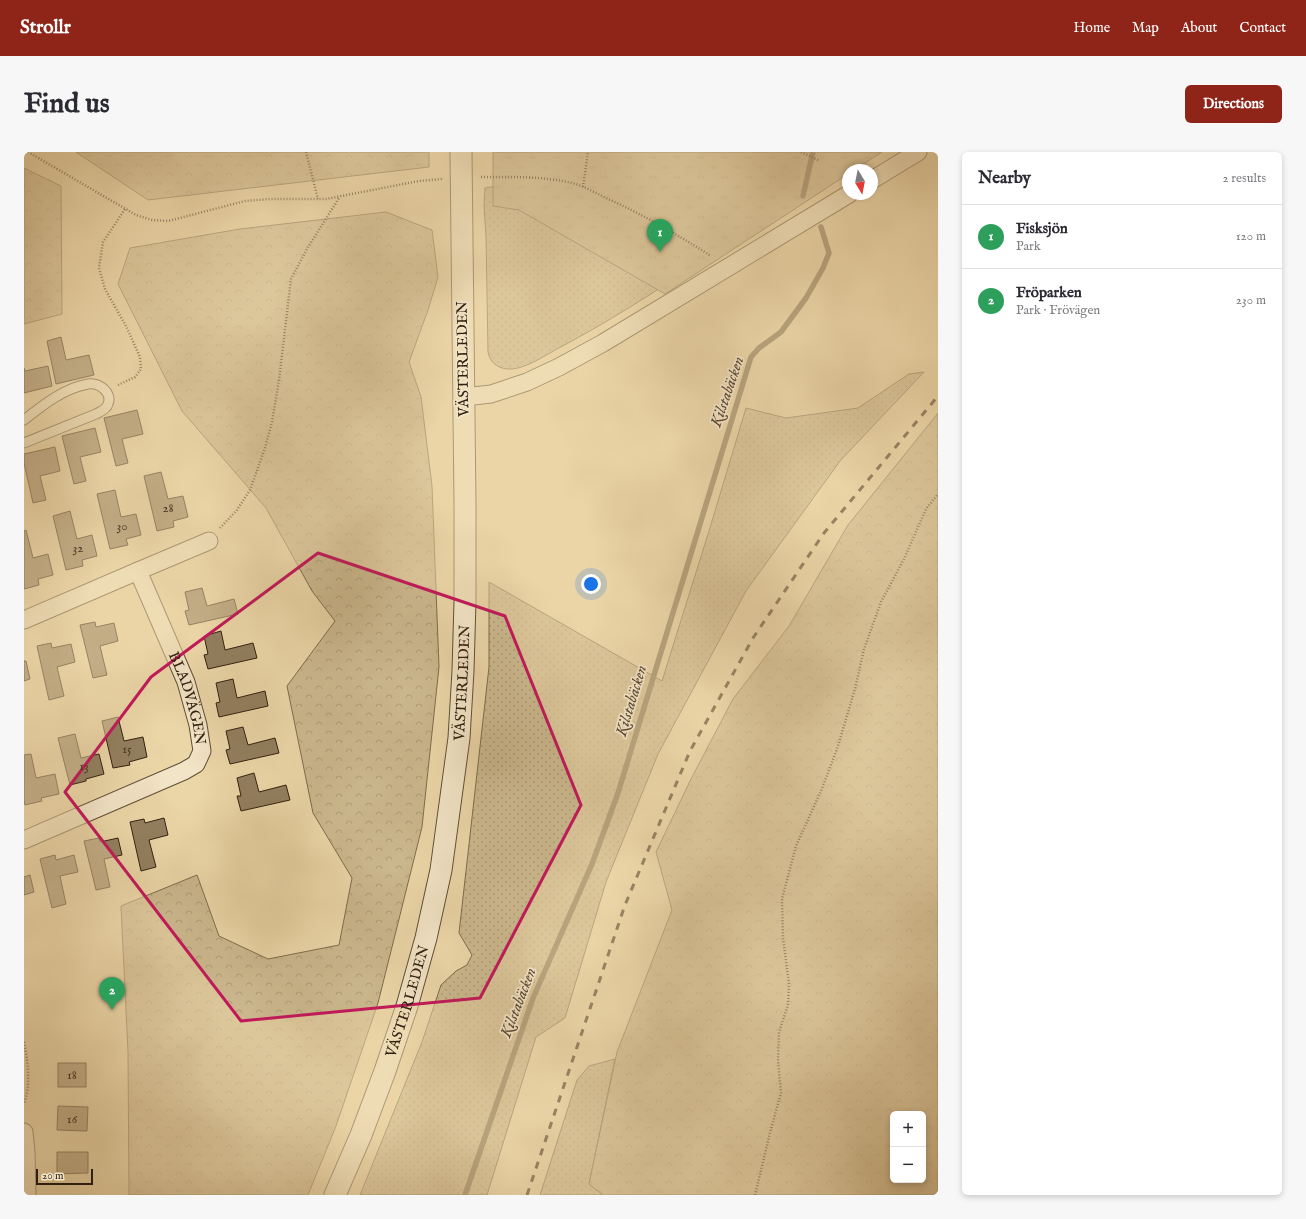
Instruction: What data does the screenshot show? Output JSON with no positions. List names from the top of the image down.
{
  "streets": {
    "street": ["VÄSTERLEDEN", "BLADVÄGEN"]
  },
  "water": ["Kilstabäcken"],
  "house_numbers": [
    "28",
    "30",
    "32",
    "15",
    "13",
    "18",
    "16"
  ],
  "scale_bar": "20 m",
  "north": "bottom",
  "page": {
    "header": "Strollr",
    "nav": [
      "Home",
      "Map",
      "About",
      "Contact"
    ],
    "buttons": "Directions",
    "title": "Find us",
    "heading": ["Nearby", "2 results"],
    "list": [
      {
        "mark": "1",
        "name": "Fisksjön",
        "note": "Park",
        "value": "120 m"
      },
      {
        "mark": "2",
        "name": "Fröparken",
        "note": "Park · Frövägen",
        "value": "230 m"
      }
    ],
    "pins": ["1", "2"],
    "map_buttons": ["+", "−"],
    "scale": "20 m"
  }
}
